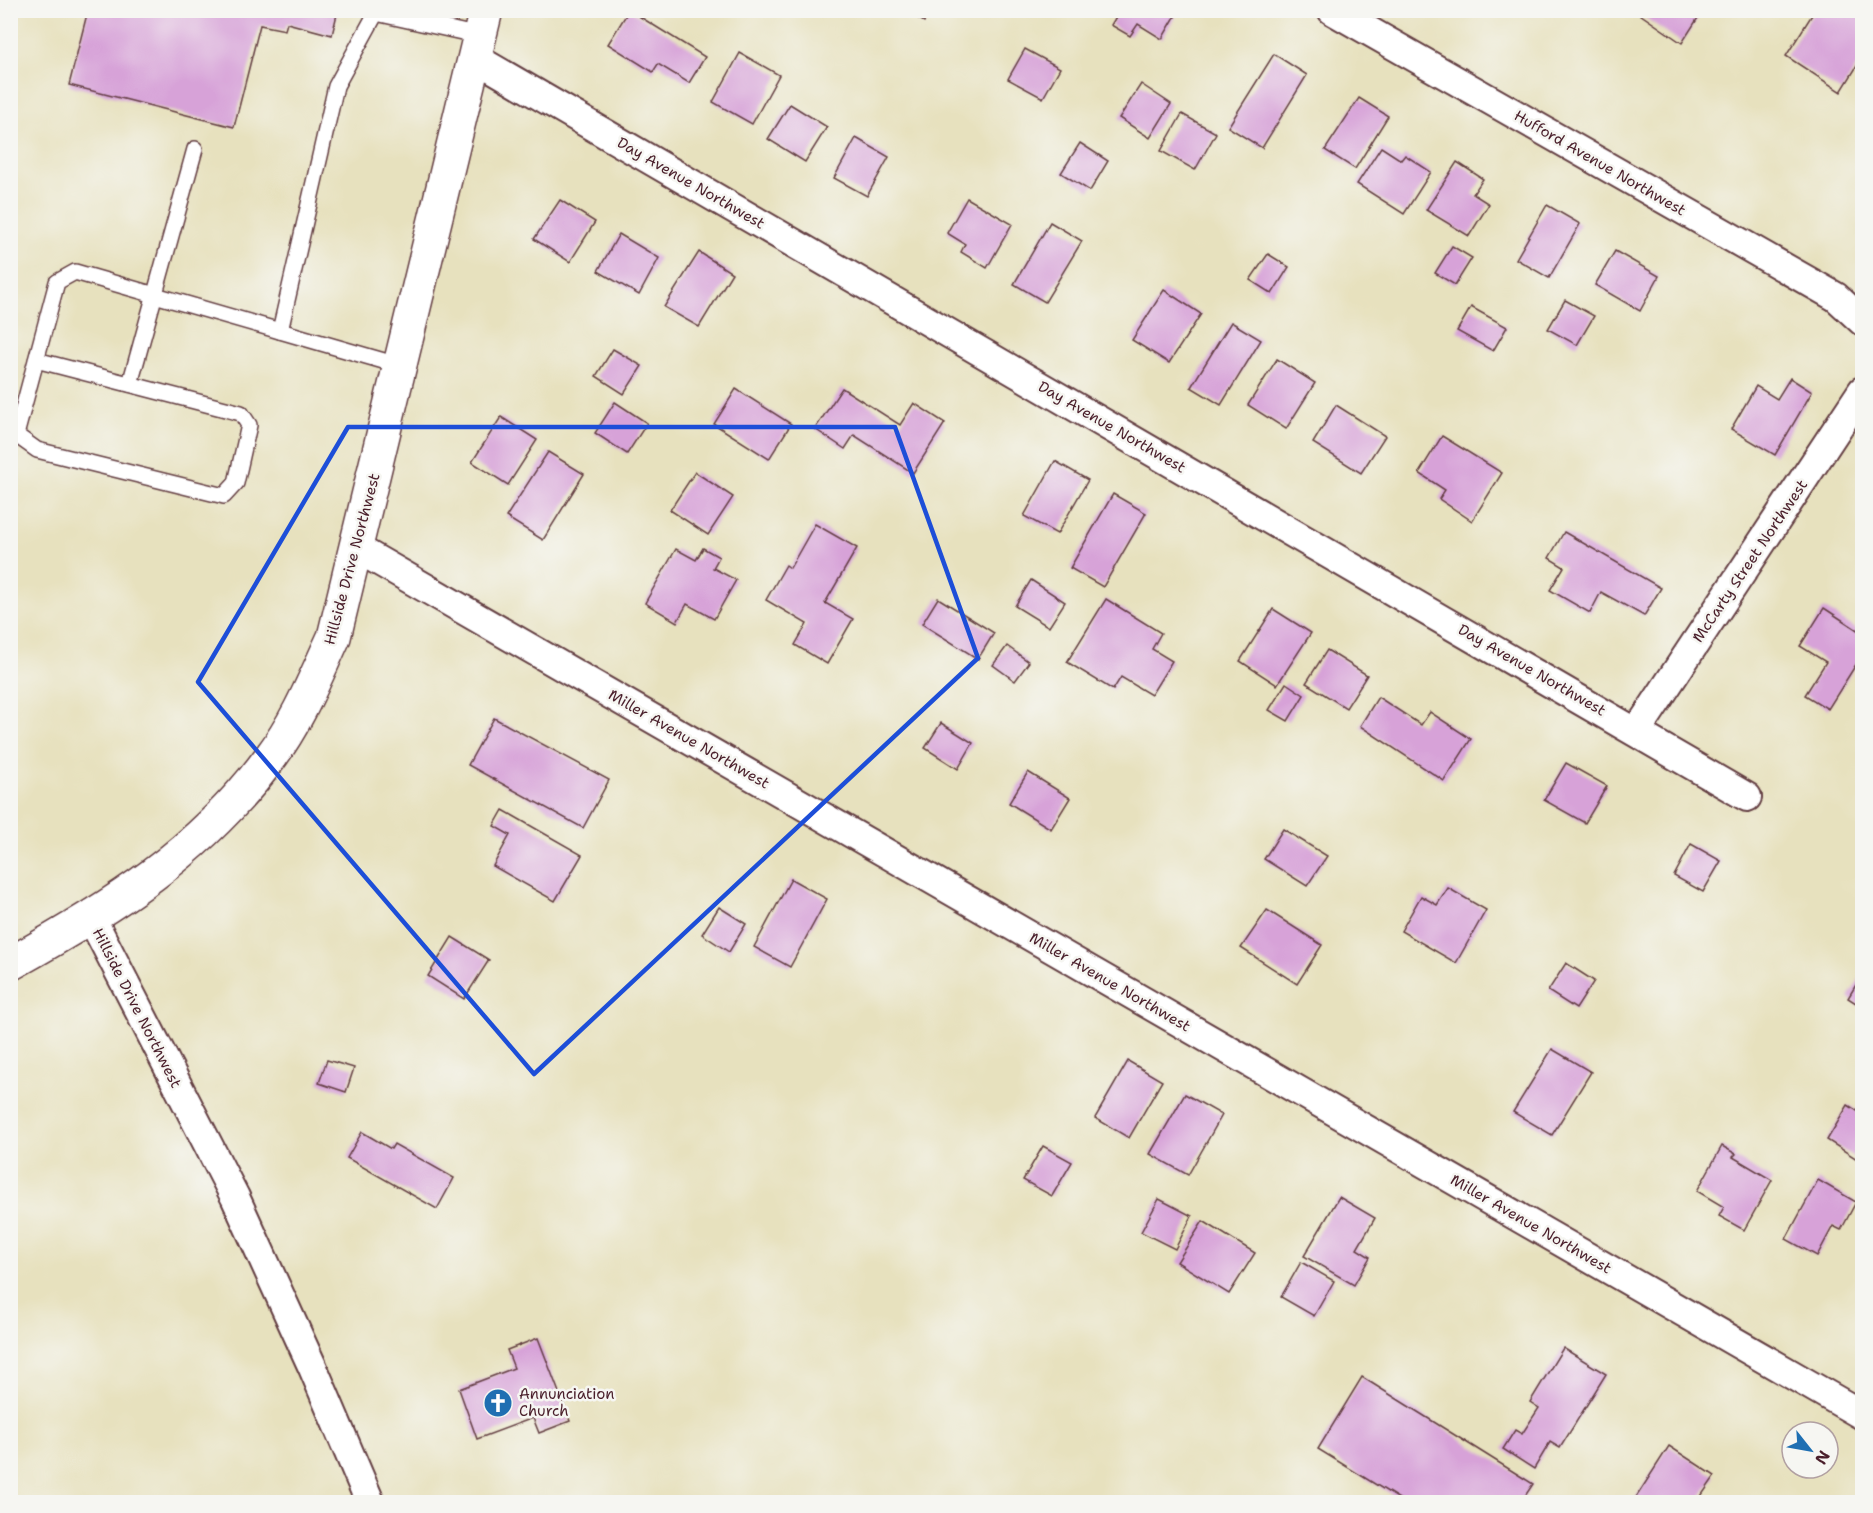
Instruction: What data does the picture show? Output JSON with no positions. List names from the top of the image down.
{
  "streets": {
    "main road": ["Hillside Drive Northwest"],
    "street": [
      "Hufford Avenue Northwest",
      "Day Avenue Northwest",
      "McCarty Street Northwest",
      "Miller Avenue Northwest"
    ]
  },
  "crossings": [
    ["Day Avenue Northwest", "Hillside Drive Northwest"],
    ["Day Avenue Northwest", "McCarty Street Northwest"],
    ["Hillside Drive Northwest", "Miller Avenue Northwest"]
  ],
  "places": {
    "church": ["Annunciation Church"]
  },
  "north": "bottom right"
}
